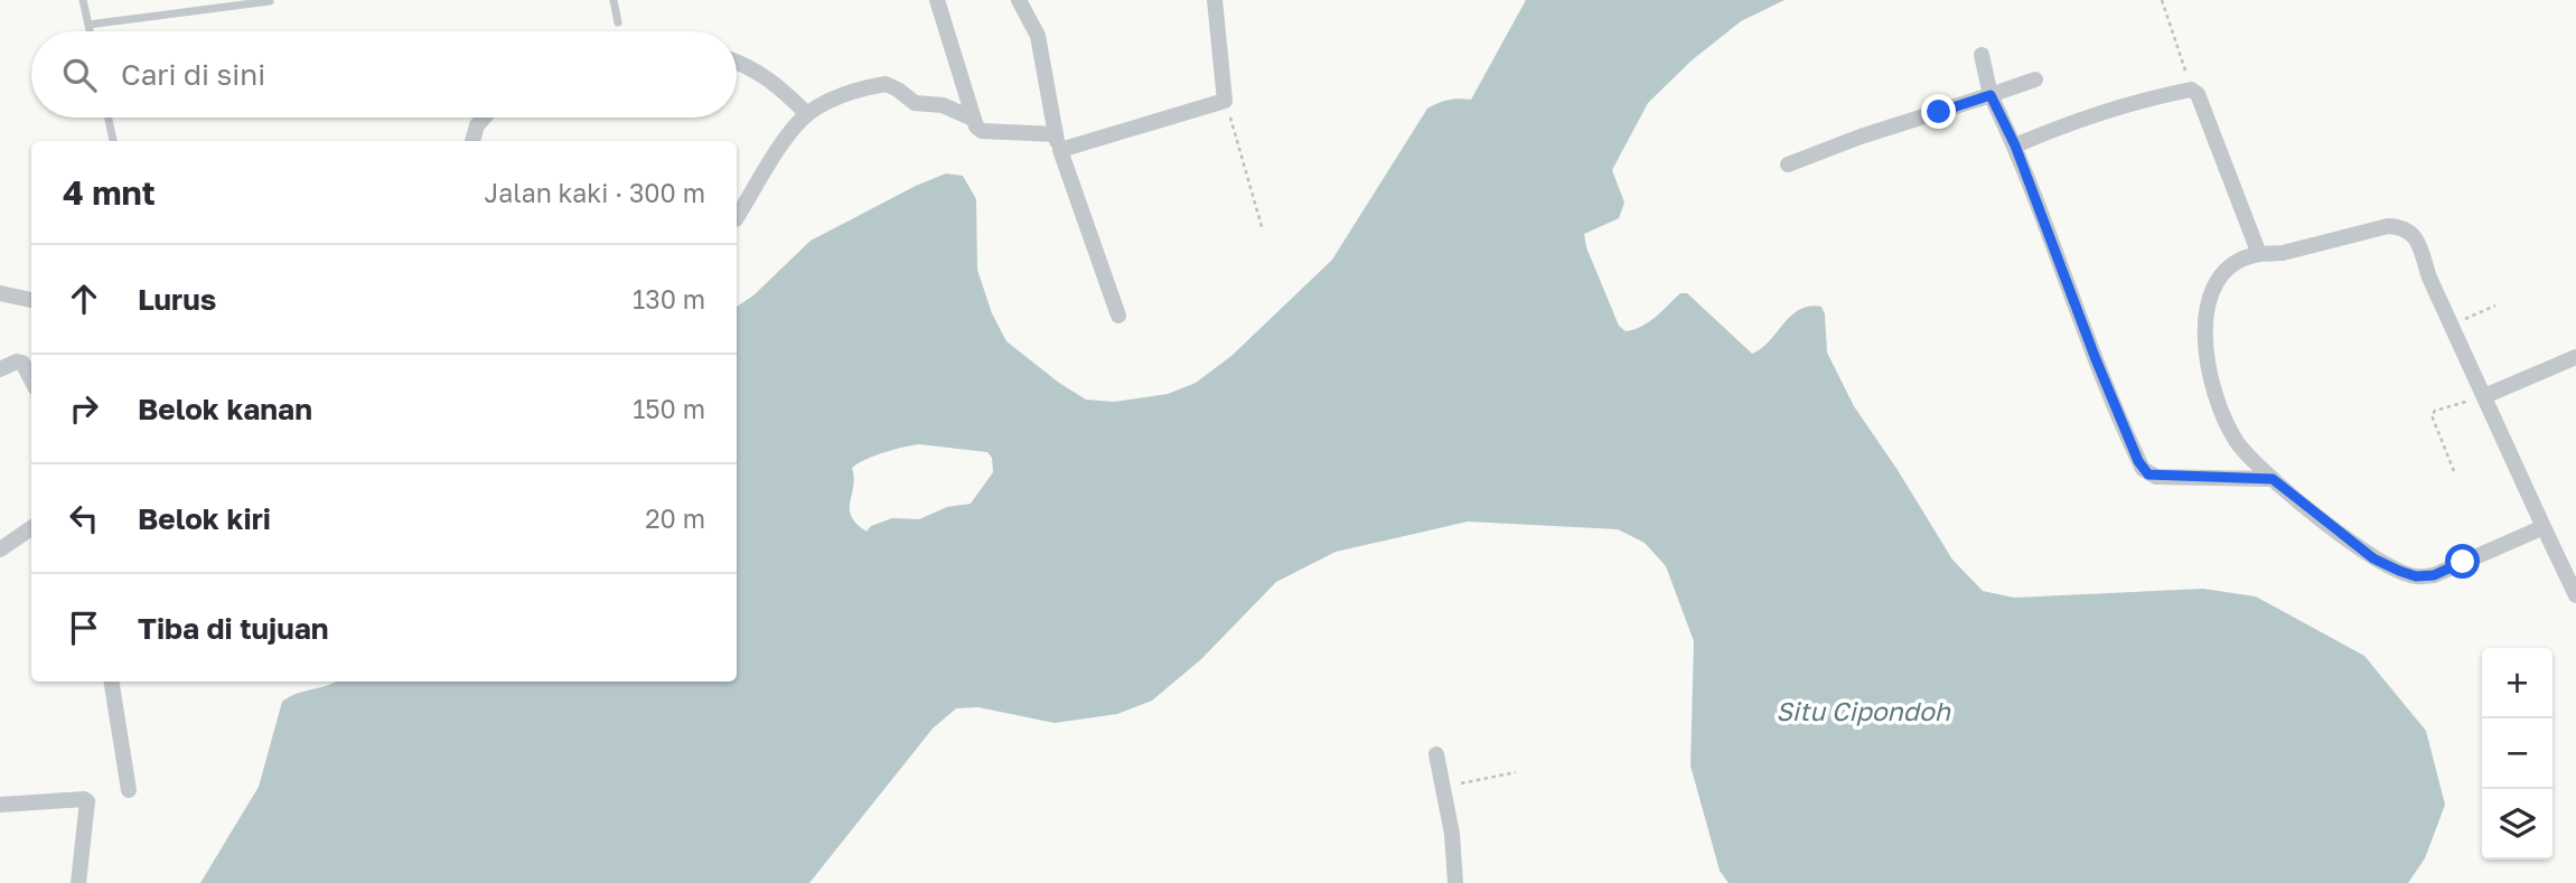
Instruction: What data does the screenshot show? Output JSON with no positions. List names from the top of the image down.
{
  "water": ["Situ Cipondoh"],
  "page": {
    "search": "Cari di sini",
    "heading": ["4 mnt", "Jalan kaki · 300 m"],
    "list": [
      ["Lurus", "130 m"],
      ["Belok kanan", "150 m"],
      ["Belok kiri", "20 m"],
      "Tiba di tujuan"
    ],
    "map_buttons": ["+", "−"]
  }
}
